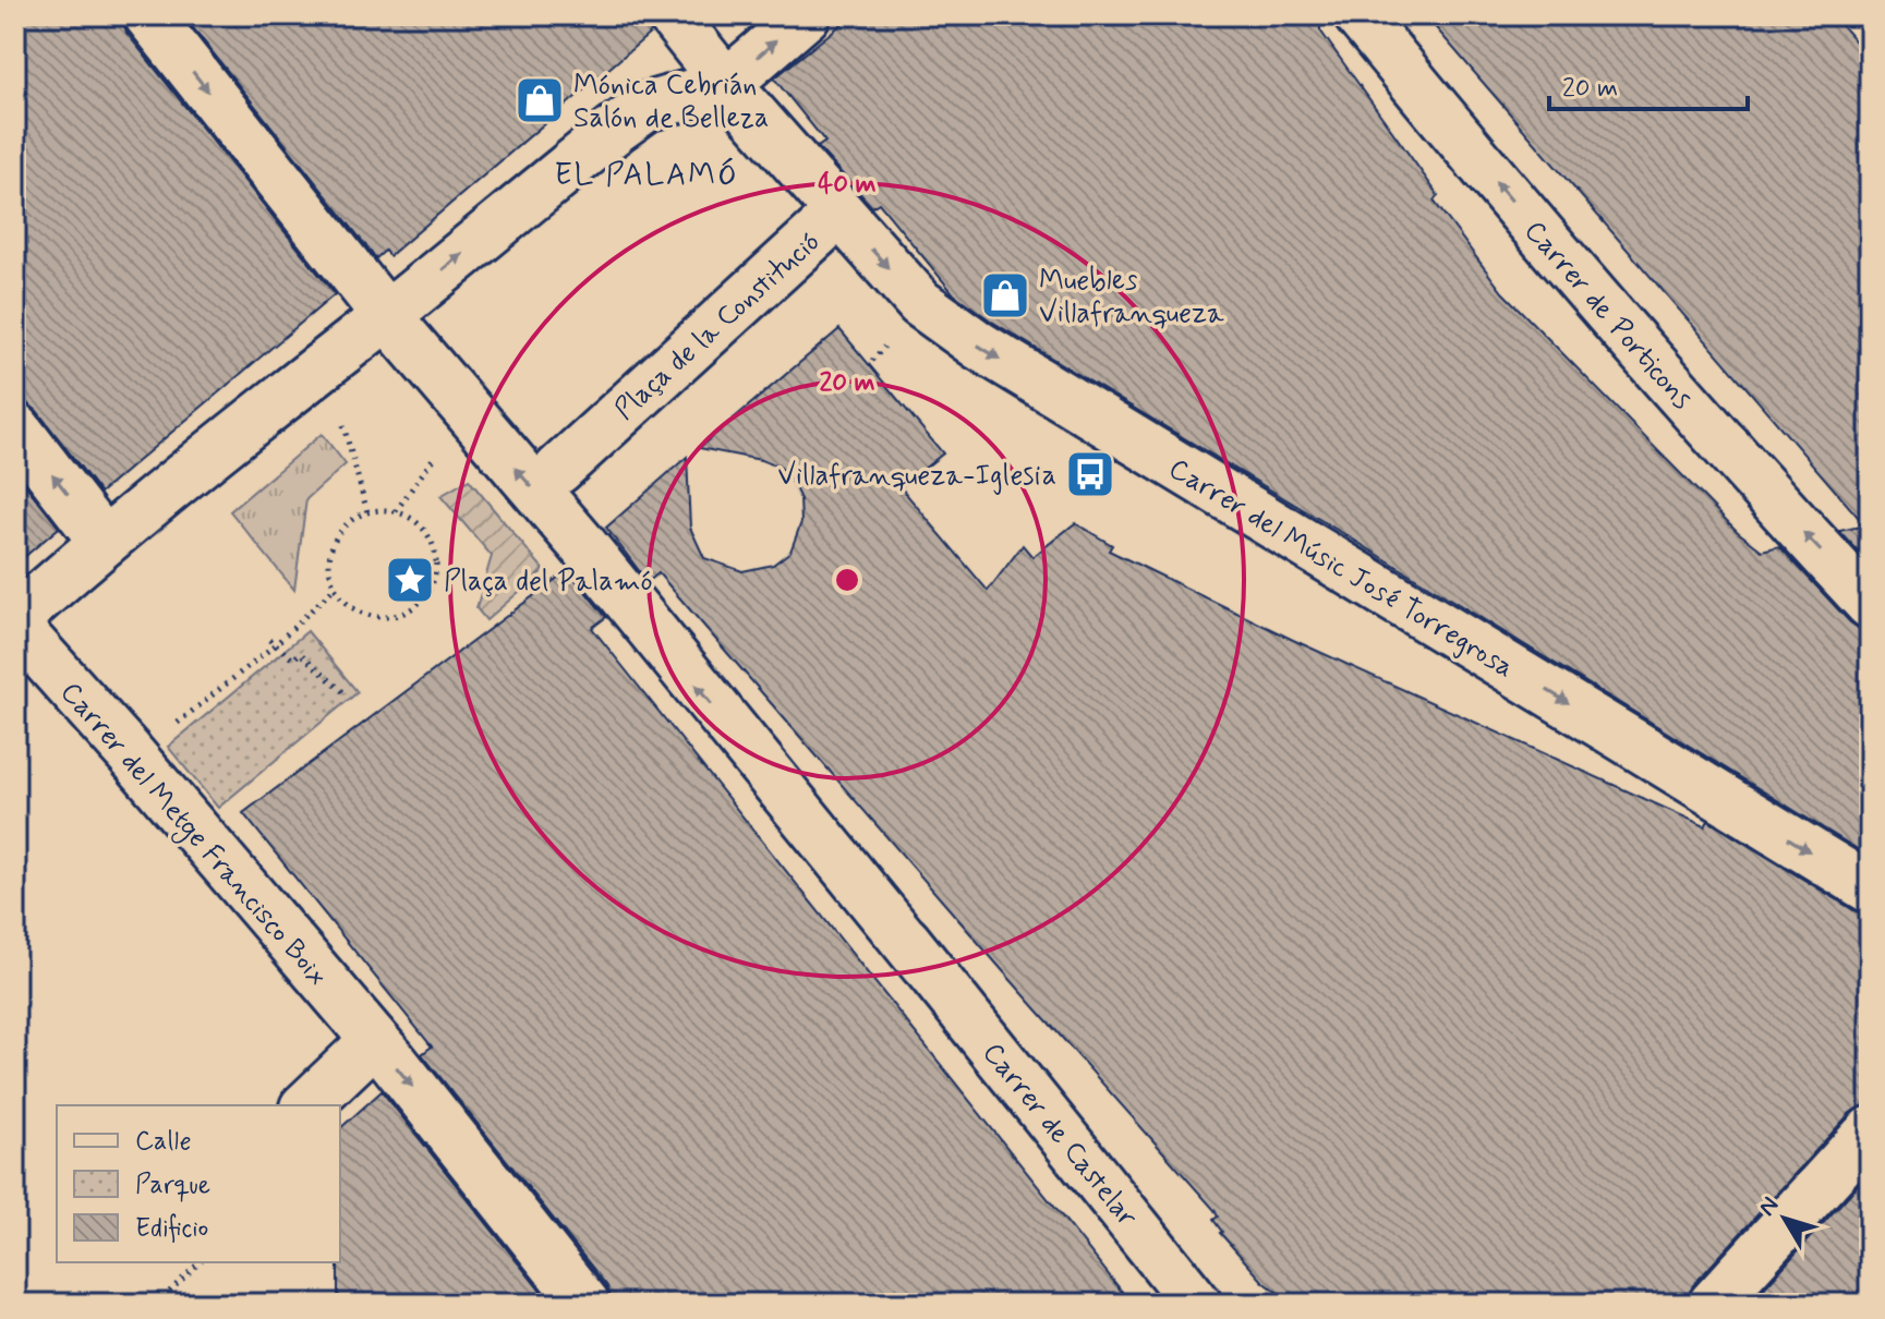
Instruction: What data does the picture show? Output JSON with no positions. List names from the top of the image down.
{
  "streets": {
    "street": [
      "Carrer de Porticons",
      "Plaça de la Constitució",
      "Carrer del Músic José Torregrosa",
      "Carrer del Metge Francisco Boix",
      "Carrer de Castelar"
    ]
  },
  "crossings": [
    ["Plaça de la Constitució", "Carrer del Músic José Torregrosa"]
  ],
  "one_way": [
    "Carrer de Porticons",
    "Carrer del Músic José Torregrosa",
    "Carrer del Metge Francisco Boix",
    "Carrer de Castelar"
  ],
  "districts": ["EL PALAMÓ"],
  "places": {
    "shop": ["Mónica Cebrián Salón de Belleza", "Muebles Villafranqueza"],
    "bus stop": ["Villafranqueza-Iglesia"],
    "place": ["Plaça del Palamó"]
  },
  "legend": ["Calle", "Parque", "Edificio"],
  "scale_bar": "20 m",
  "north": "top left",
  "rings": ["40 m", "20 m"]
}
